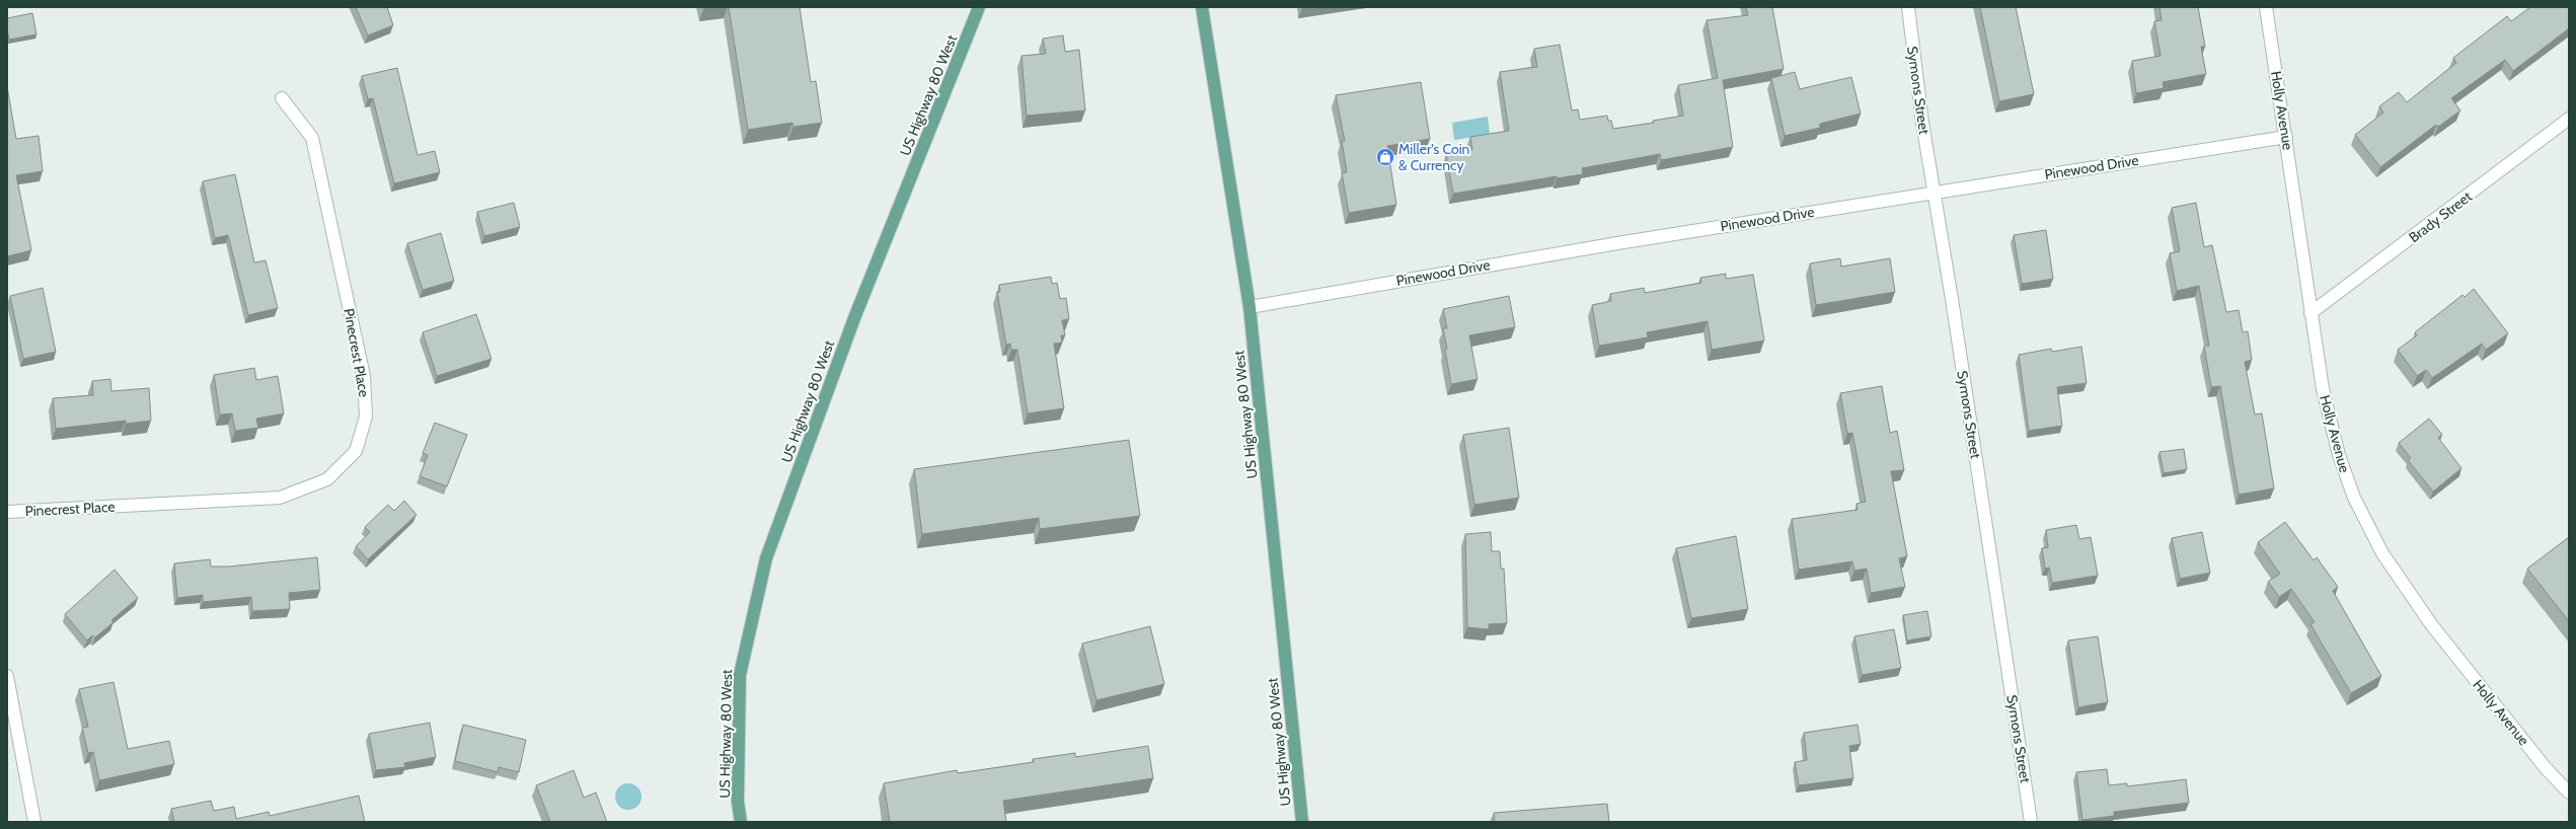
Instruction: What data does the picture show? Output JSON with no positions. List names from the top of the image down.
{
  "streets": {
    "main road": ["US Highway 80 West"],
    "street": [
      "Symons Street",
      "Holly Avenue",
      "Pinewood Drive",
      "Brady Street",
      "Pinecrest Place"
    ]
  },
  "crossings": [
    ["Symons Street", "Pinewood Drive"],
    ["US Highway 80 West", "Pinewood Drive"],
    ["Holly Avenue", "Pinewood Drive"],
    ["Holly Avenue", "Brady Street"]
  ],
  "places": {
    "shop": ["Miller's Coin & Currency"]
  }
}
